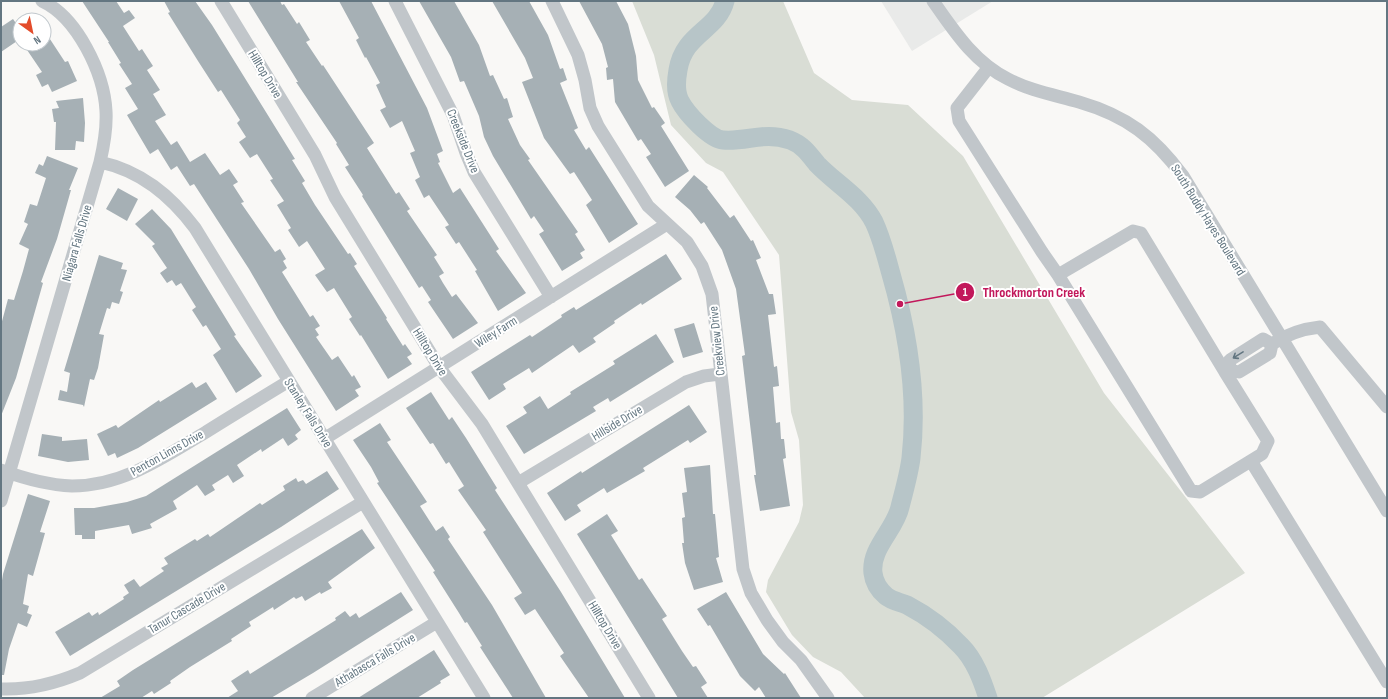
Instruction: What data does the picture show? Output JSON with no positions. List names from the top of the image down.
{
  "streets": {
    "street": [
      "Hilltop Drive",
      "Creekside Drive",
      "South Buddy Hayes Boulevard",
      "Niagara Falls Drive",
      "Wiley Farm",
      "Creekview Drive",
      "Stanley Falls Drive",
      "Hillside Drive",
      "Penton Linns Drive",
      "Tanur Cascade Drive",
      "Athabasca Falls Drive"
    ]
  },
  "crossings": [
    ["Hilltop Drive", "Wiley Farm"],
    ["Hilltop Drive", "Hillside Drive"],
    ["Creekside Drive", "Wiley Farm"],
    ["Niagara Falls Drive", "Stanley Falls Drive"],
    ["Niagara Falls Drive", "Penton Linns Drive"],
    ["Wiley Farm", "Creekview Drive"],
    ["Wiley Farm", "Stanley Falls Drive"],
    ["Creekview Drive", "Hillside Drive"],
    ["Stanley Falls Drive", "Penton Linns Drive"],
    ["Stanley Falls Drive", "Tanur Cascade Drive"],
    ["Stanley Falls Drive", "Athabasca Falls Drive"]
  ],
  "places": ["Throckmorton Creek"],
  "north": "bottom right"
}
